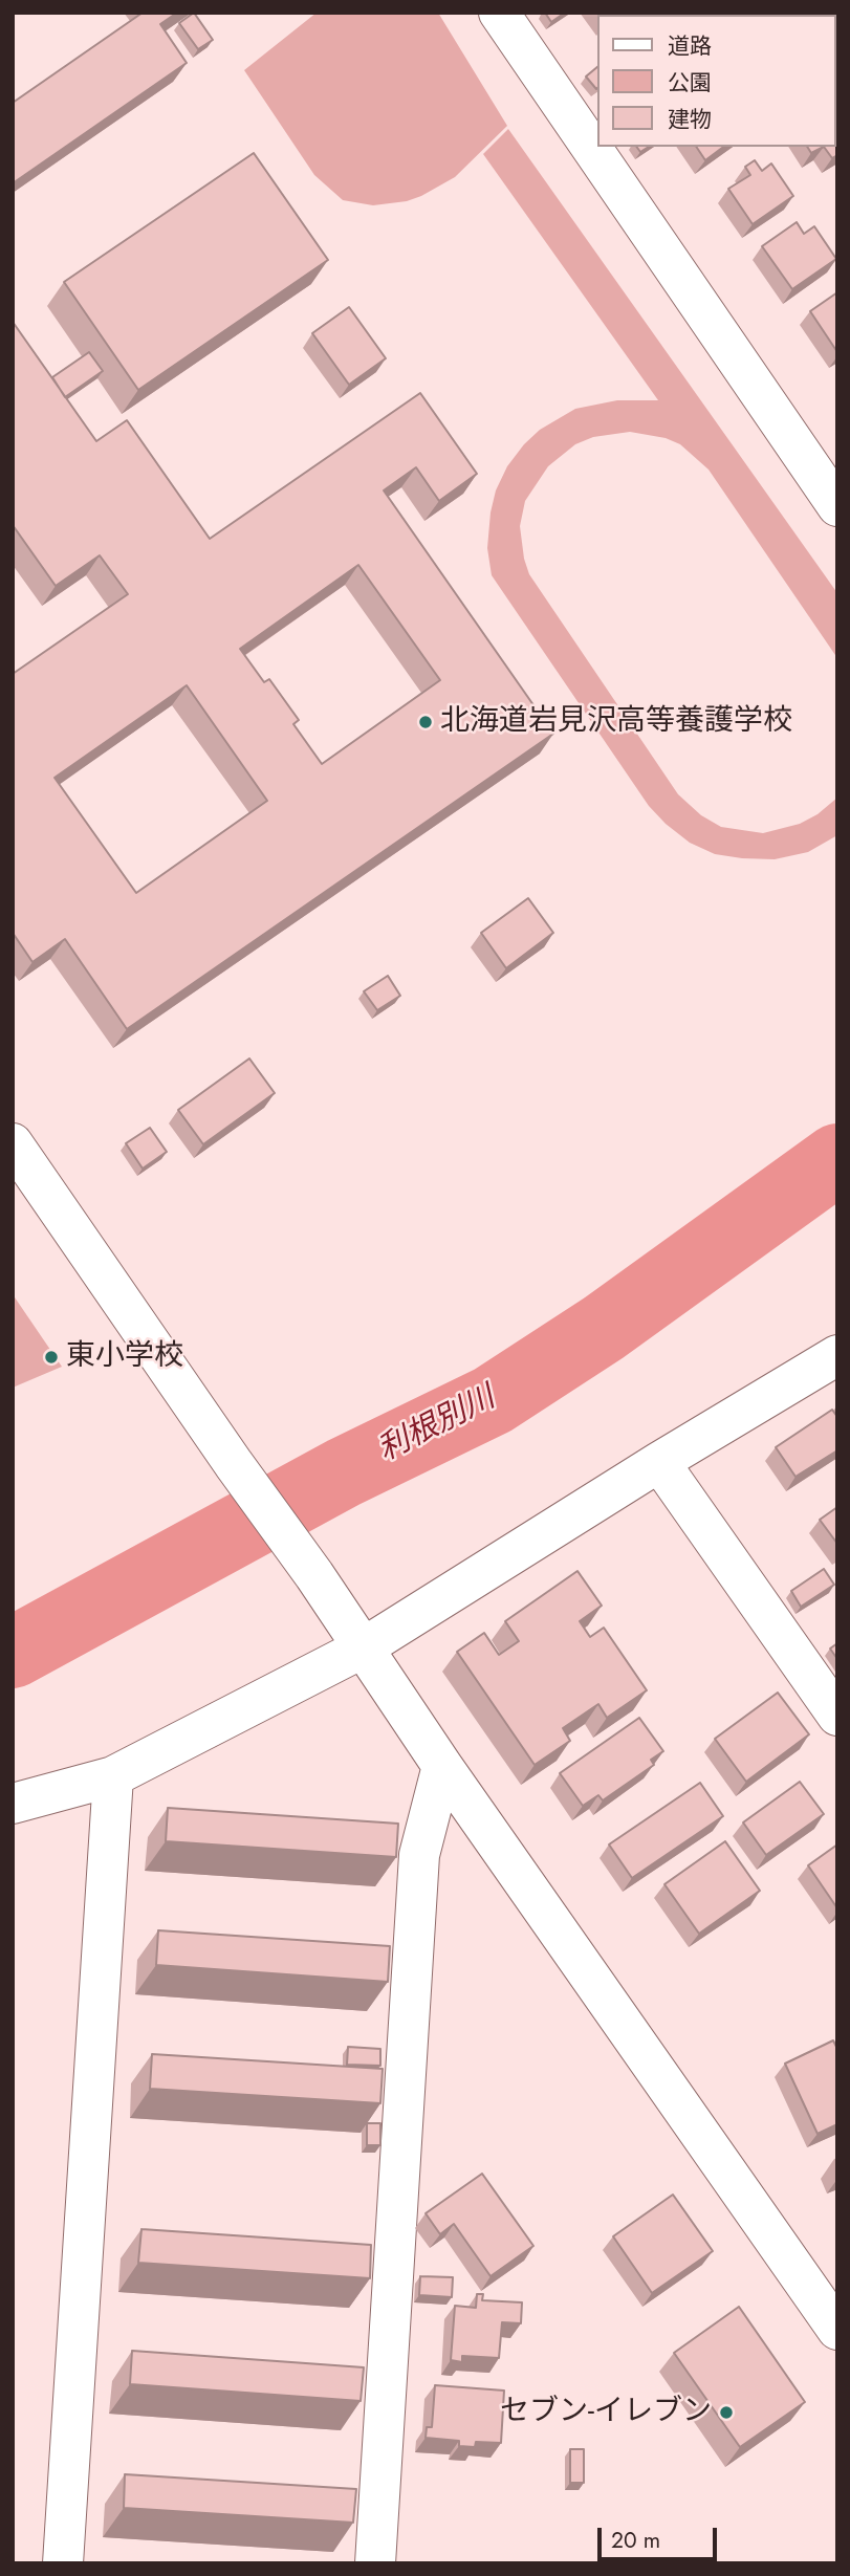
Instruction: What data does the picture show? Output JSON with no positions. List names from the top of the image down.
{
  "water": ["利根別川"],
  "places": ["北海道岩見沢高等養護学校", "東小学校", "セブン-イレブン"],
  "legend": ["道路", "公園", "建物"],
  "scale_bar": "20 m"
}
